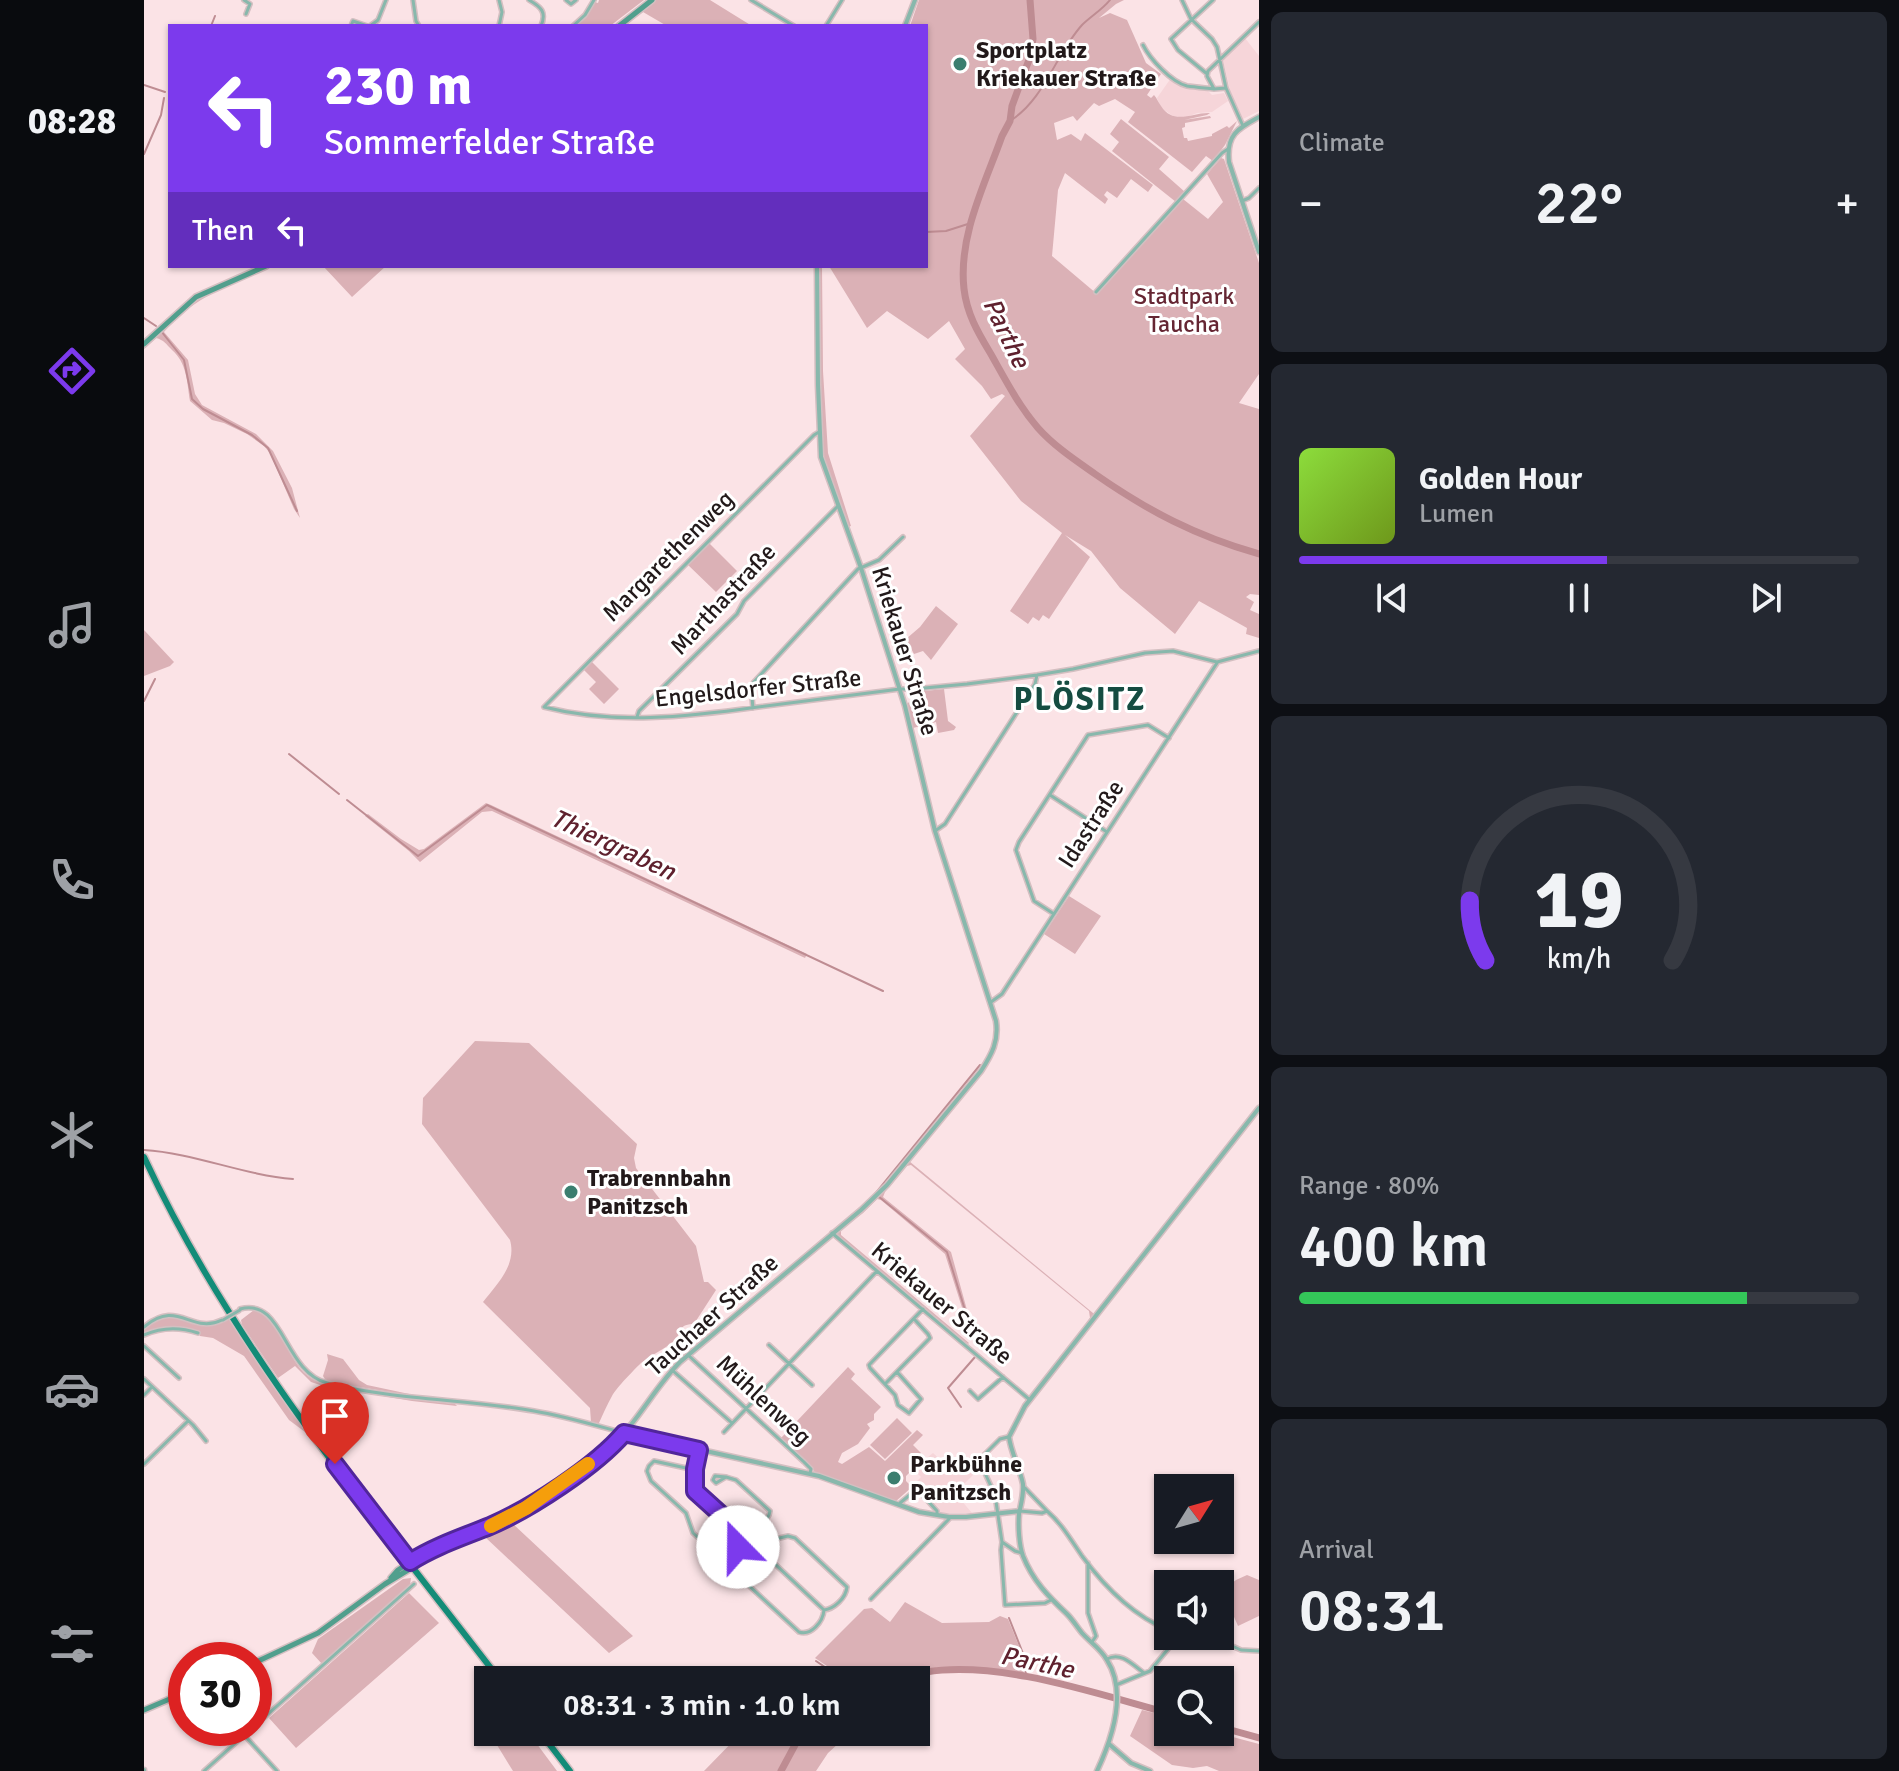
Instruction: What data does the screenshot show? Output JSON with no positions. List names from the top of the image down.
{
  "streets": {
    "street": [
      "Margarethenweg",
      "Marthastraße",
      "Kriekauer Straße",
      "Engelsdorfer Straße",
      "Idastraße",
      "Tauchaer Straße",
      "Mühlenweg"
    ]
  },
  "crossings": [
    ["Margarethenweg", "Kriekauer Straße"],
    ["Margarethenweg", "Engelsdorfer Straße"],
    ["Marthastraße", "Kriekauer Straße"],
    ["Marthastraße", "Engelsdorfer Straße"],
    ["Kriekauer Straße", "Engelsdorfer Straße"],
    ["Kriekauer Straße", "Idastraße"],
    ["Kriekauer Straße", "Tauchaer Straße"],
    ["Engelsdorfer Straße", "Idastraße"],
    ["Tauchaer Straße", "Mühlenweg"]
  ],
  "districts": ["PLÖSITZ"],
  "water": ["Parthe", "Thiergraben"],
  "parks": ["Stadtpark Taucha"],
  "places": ["Sportplatz Kriekauer Straße", "Trabrennbahn Panitzsch", "Parkbühne Panitzsch"],
  "north": "top right",
  "page": {
    "tabs": "08:28",
    "tile": [
      "Climate",
      ["Range · 80%", "400 km"],
      ["Arrival", "08:31"]
    ],
    "turn": ["230 m", "Sommerfelder Straße"],
    "heat": ["−", "22°", "+"],
    "then": "Then",
    "song": ["Golden Hour", "Lumen"],
    "limit": "30",
    "trip": "08:31 · 3 min · 1.0 km",
    "gauge": ["19", "km/h"]
  }
}
